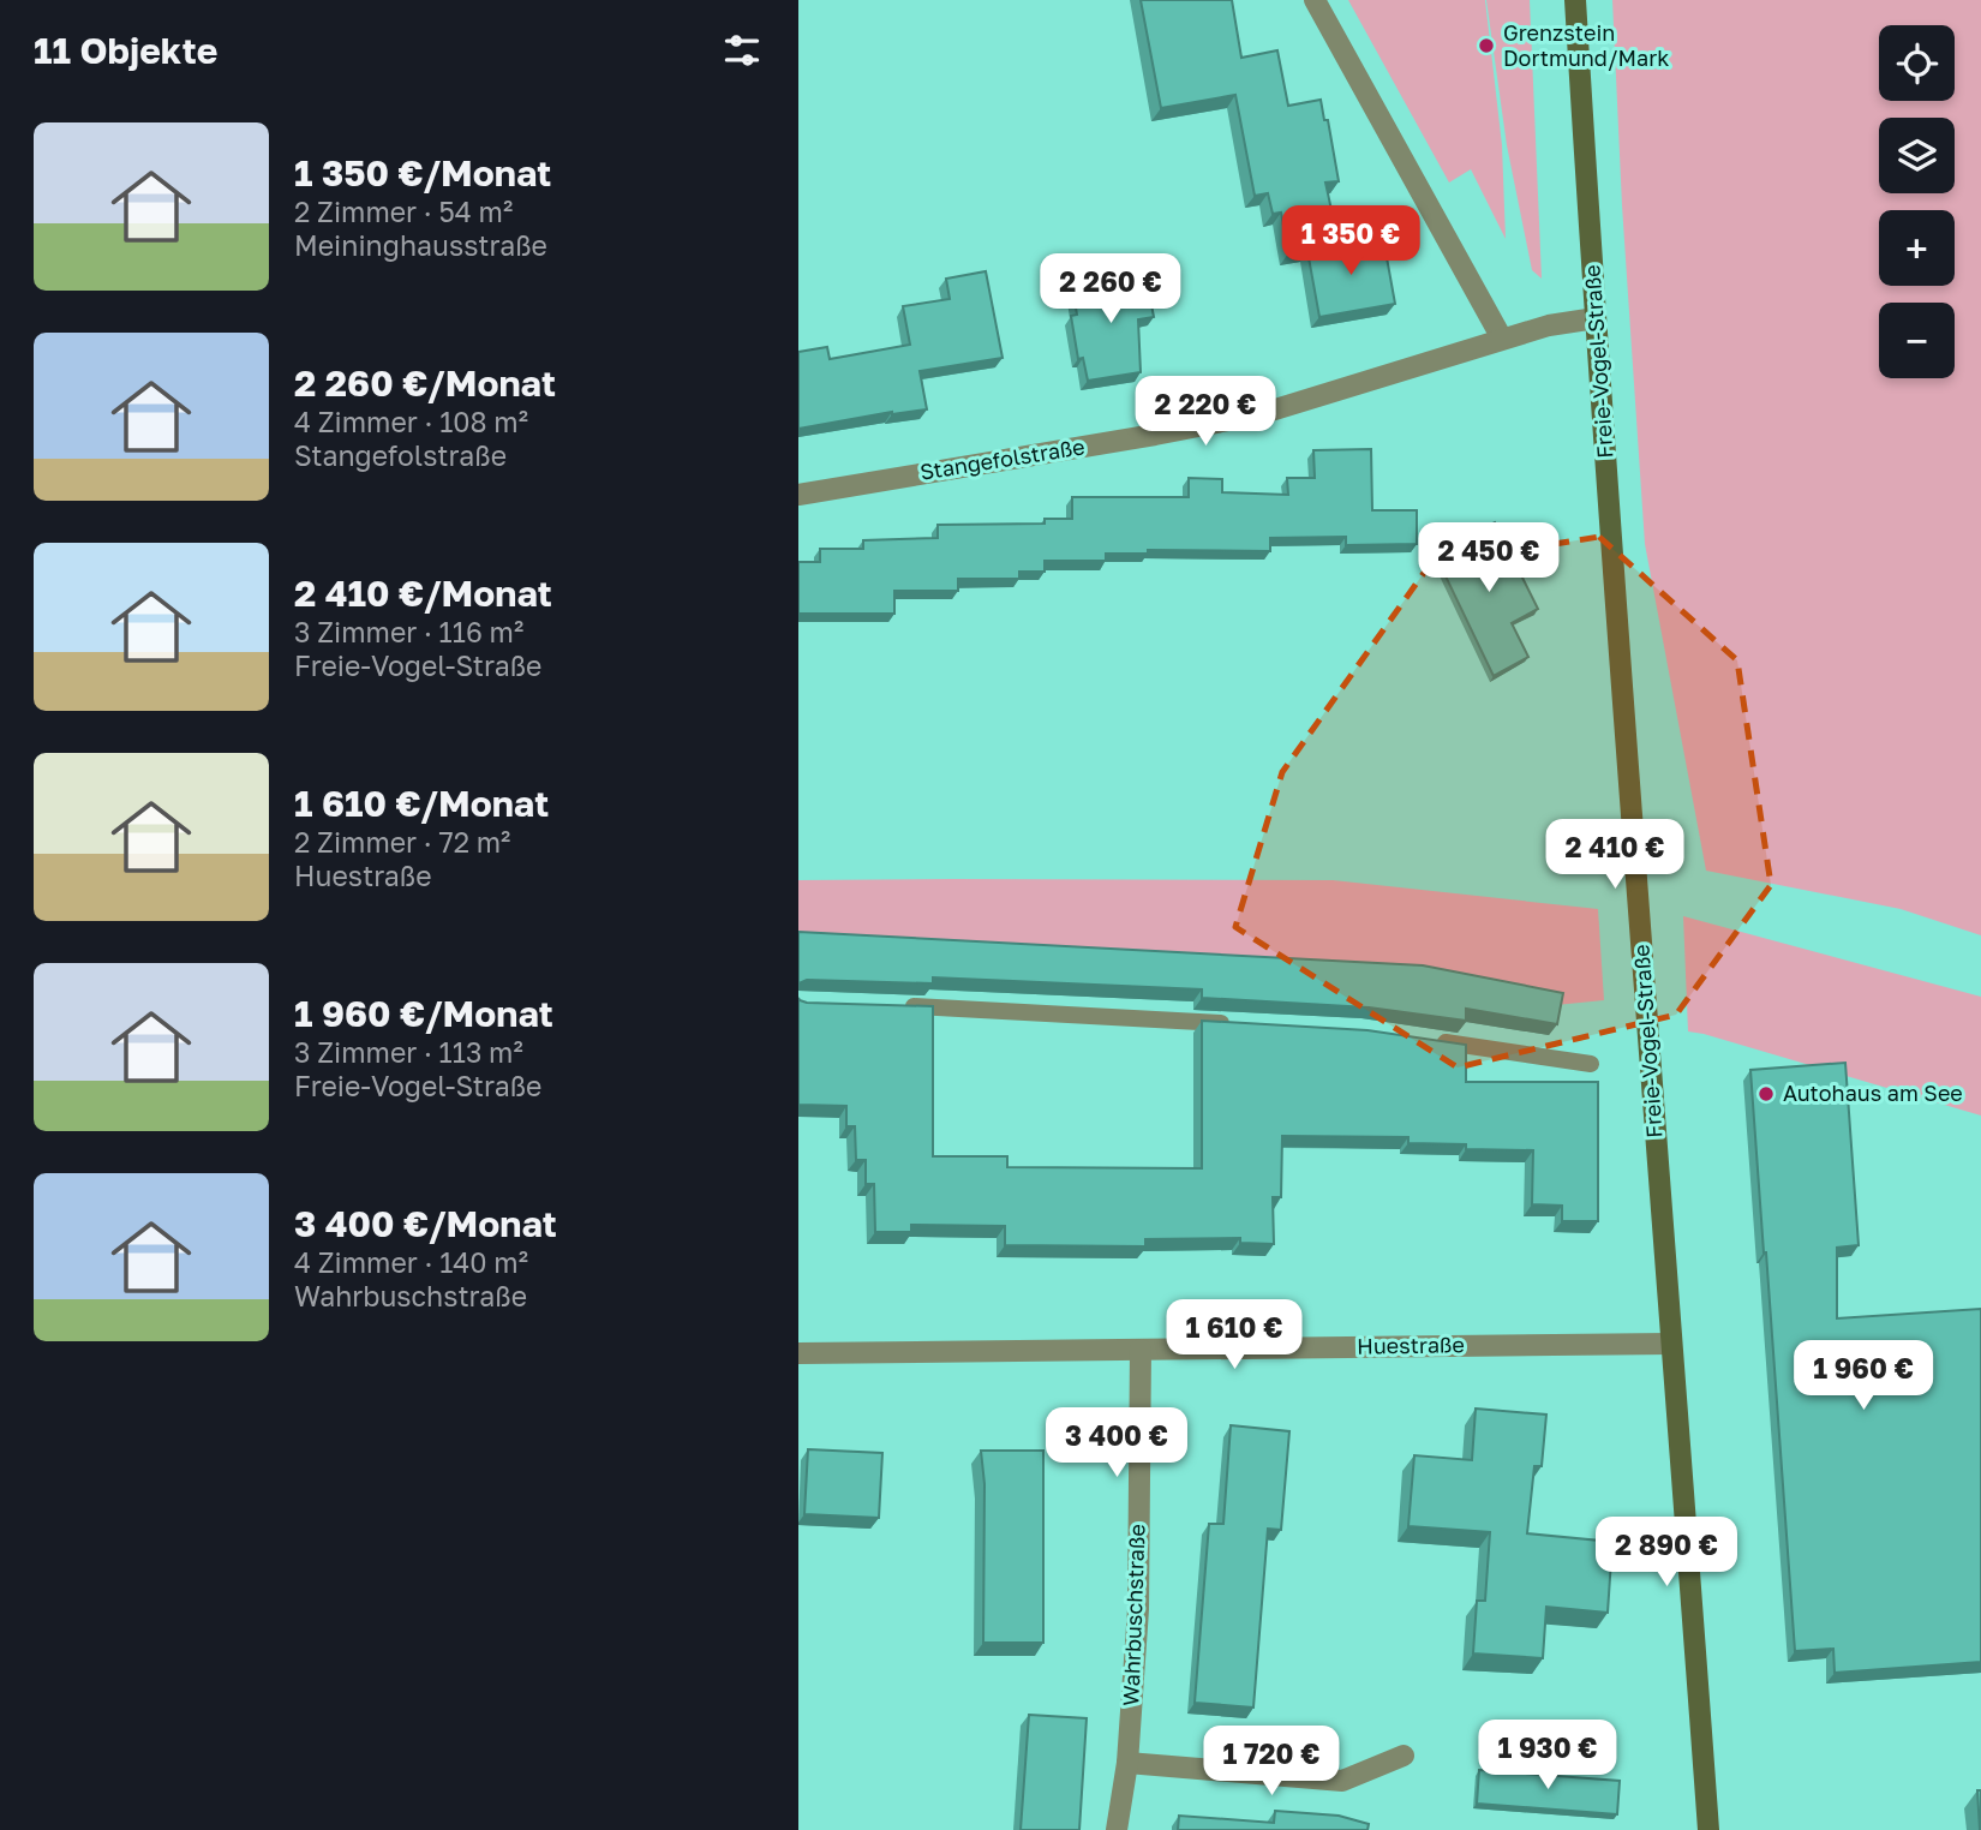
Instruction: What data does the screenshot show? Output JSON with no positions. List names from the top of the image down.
{
  "streets": {
    "street": [
      "Freie-Vogel-Straße",
      "Stangefolstraße",
      "Huestraße",
      "Wahrbuschstraße"
    ]
  },
  "crossings": [
    ["Freie-Vogel-Straße", "Stangefolstraße"],
    ["Freie-Vogel-Straße", "Huestraße"],
    ["Huestraße", "Wahrbuschstraße"]
  ],
  "places": ["Grenzstein Dortmund/Mark", "Autohaus am See"],
  "page": {
    "heading": "11 Objekte",
    "map_buttons": ["+", "−"],
    "list": [
      {
        "name": "1 350 €/Monat",
        "note": "2 Zimmer · 54 m² · Meininghausstraße"
      },
      {
        "name": "2 260 €/Monat",
        "note": "4 Zimmer · 108 m² · Stangefolstraße"
      },
      {
        "name": "2 410 €/Monat",
        "note": "3 Zimmer · 116 m² · Freie-Vogel-Straße"
      },
      {
        "name": "1 610 €/Monat",
        "note": "2 Zimmer · 72 m² · Huestraße"
      },
      {
        "name": "1 960 €/Monat",
        "note": "3 Zimmer · 113 m² · Freie-Vogel-Straße"
      },
      {
        "name": "3 400 €/Monat",
        "note": "4 Zimmer · 140 m² · Wahrbuschstraße"
      }
    ],
    "price": [
      "1 350 €",
      "2 260 €",
      "2 220 €",
      "2 450 €",
      "2 410 €",
      "1 610 €",
      "1 960 €",
      "3 400 €",
      "2 890 €",
      "1 930 €",
      "1 720 €"
    ]
  }
}
